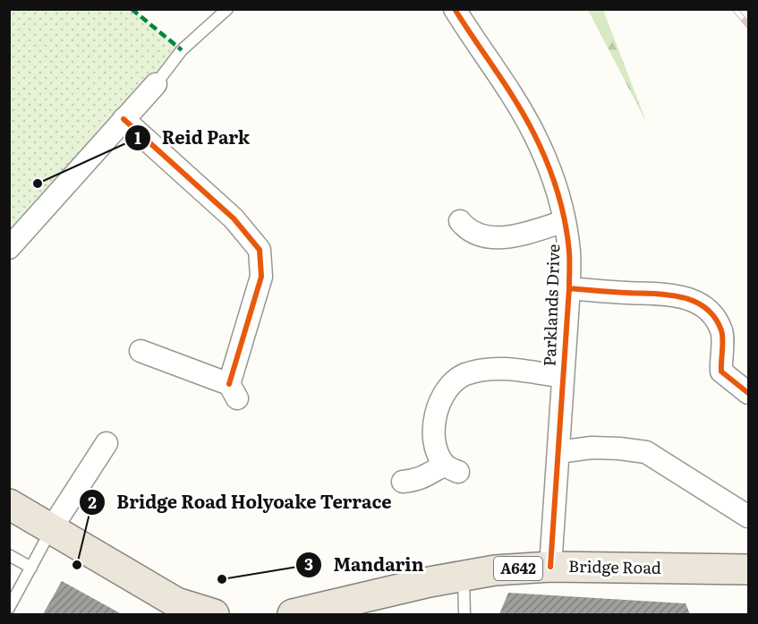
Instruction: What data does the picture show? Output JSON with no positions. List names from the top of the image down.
{
  "streets": {
    "highway": ["Bridge Road", "A642"],
    "street": ["Parklands Drive"]
  },
  "crossings": [
    ["Parklands Drive", "Bridge Road"]
  ],
  "places": ["Reid Park", "Bridge Road Holyoake Terrace", "Mandarin"]
}
